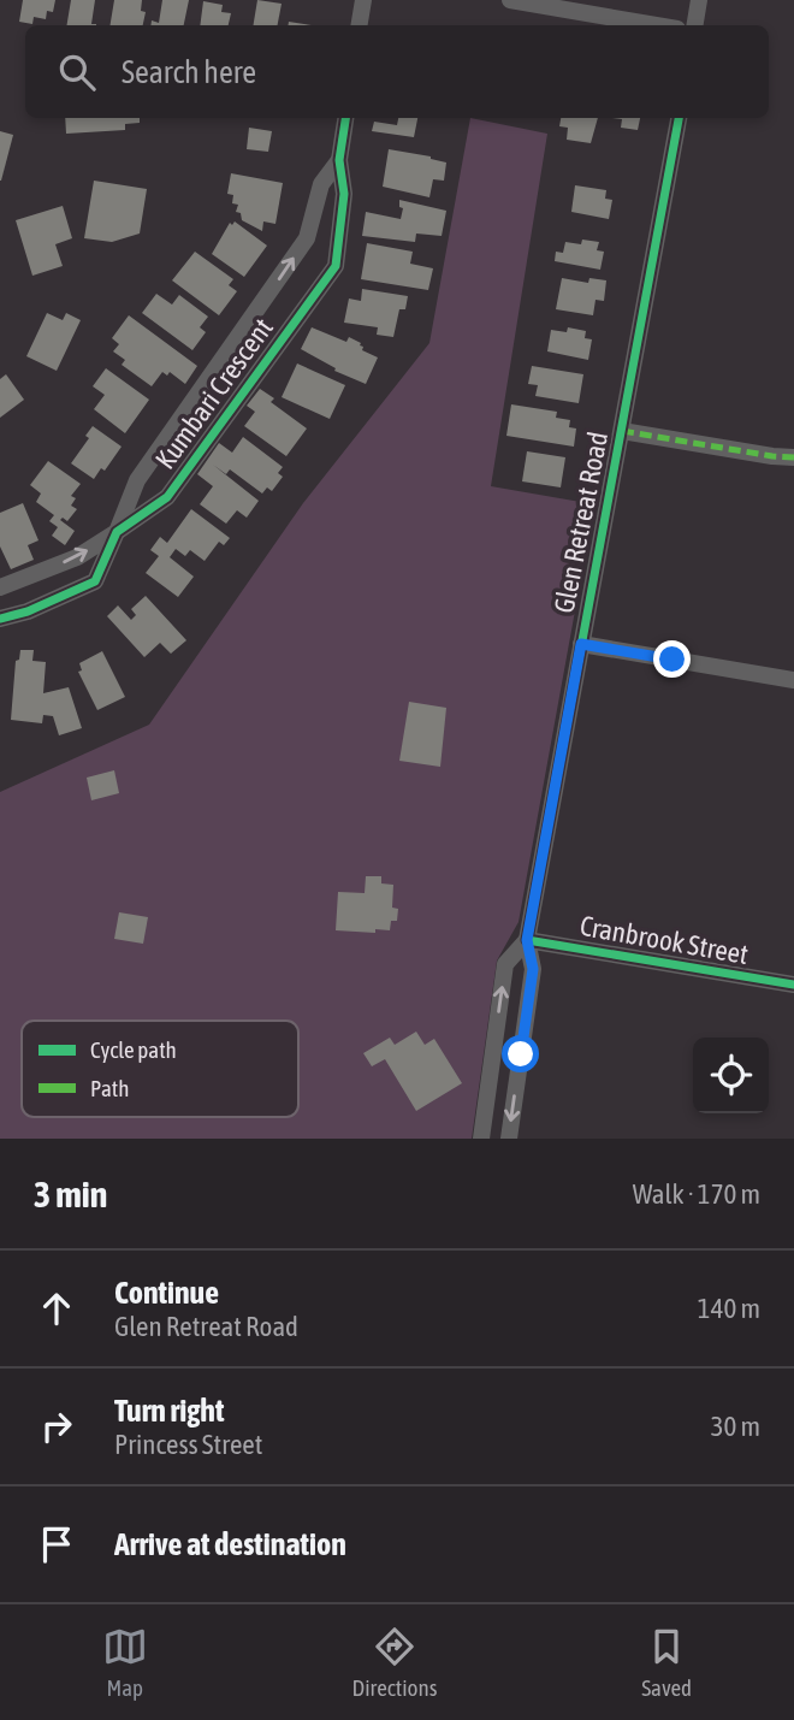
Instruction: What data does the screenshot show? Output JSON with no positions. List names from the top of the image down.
{
  "streets": {
    "street": ["Kumbari Crescent", "Glen Retreat Road", "Cranbrook Street"]
  },
  "crossings": [
    ["Glen Retreat Road", "Cranbrook Street"]
  ],
  "legend": ["Cycle path", "Path"],
  "page": {
    "search": "Search here",
    "heading": ["3 min", "Walk · 170 m"],
    "list": [
      ["Continue", "Glen Retreat Road", "140 m"],
      ["Turn right", "Princess Street", "30 m"],
      "Arrive at destination"
    ],
    "nav": ["Map", "Directions", "Saved"]
  }
}
